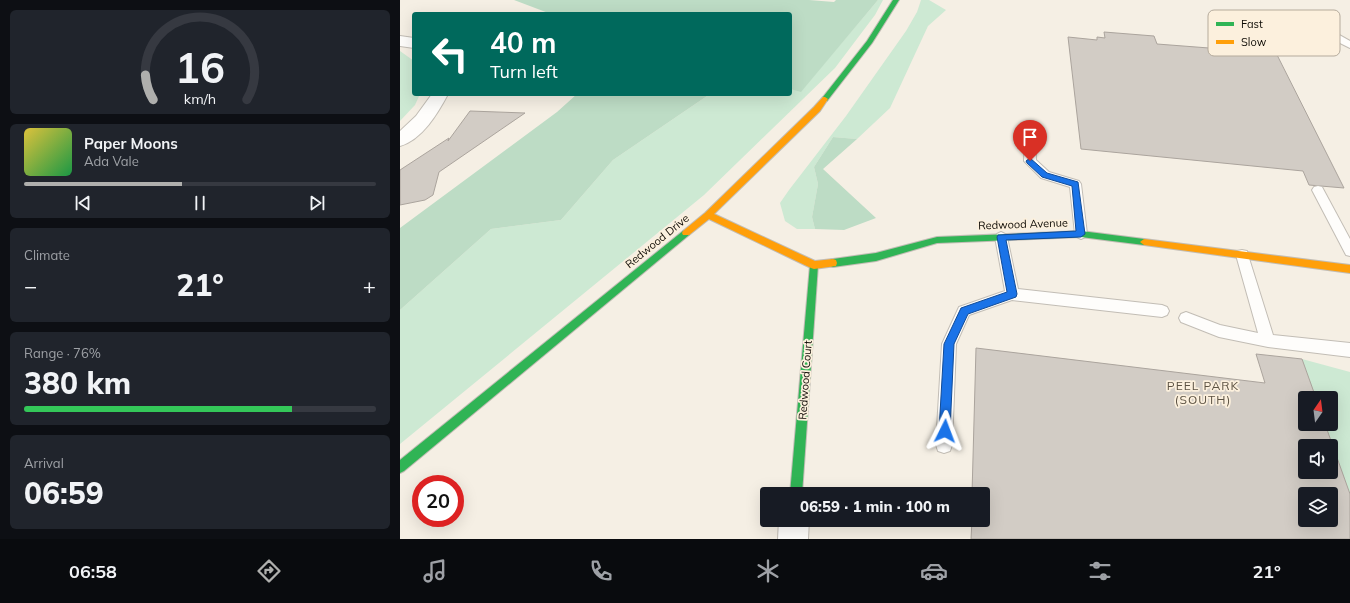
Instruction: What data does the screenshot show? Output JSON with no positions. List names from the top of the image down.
{
  "streets": {
    "street": ["Redwood Avenue", "Redwood Drive", "Redwood Court"]
  },
  "crossings": [
    ["Redwood Avenue", "Redwood Court"]
  ],
  "districts": ["PEEL PARK (SOUTH)"],
  "legend": ["Fast", "Slow"],
  "north": "top",
  "page": {
    "turn": ["40 m", "Turn left"],
    "song": ["Paper Moons", "Ada Vale"],
    "tile": [
      "Climate",
      ["Range · 76%", "380 km"],
      ["Arrival", "06:59"]
    ],
    "heat": ["−", "21°", "+"],
    "limit": "20",
    "trip": "06:59 · 1 min · 100 m",
    "tabs": ["06:58", "21°"],
    "gauge": ["16", "km/h"]
  }
}
